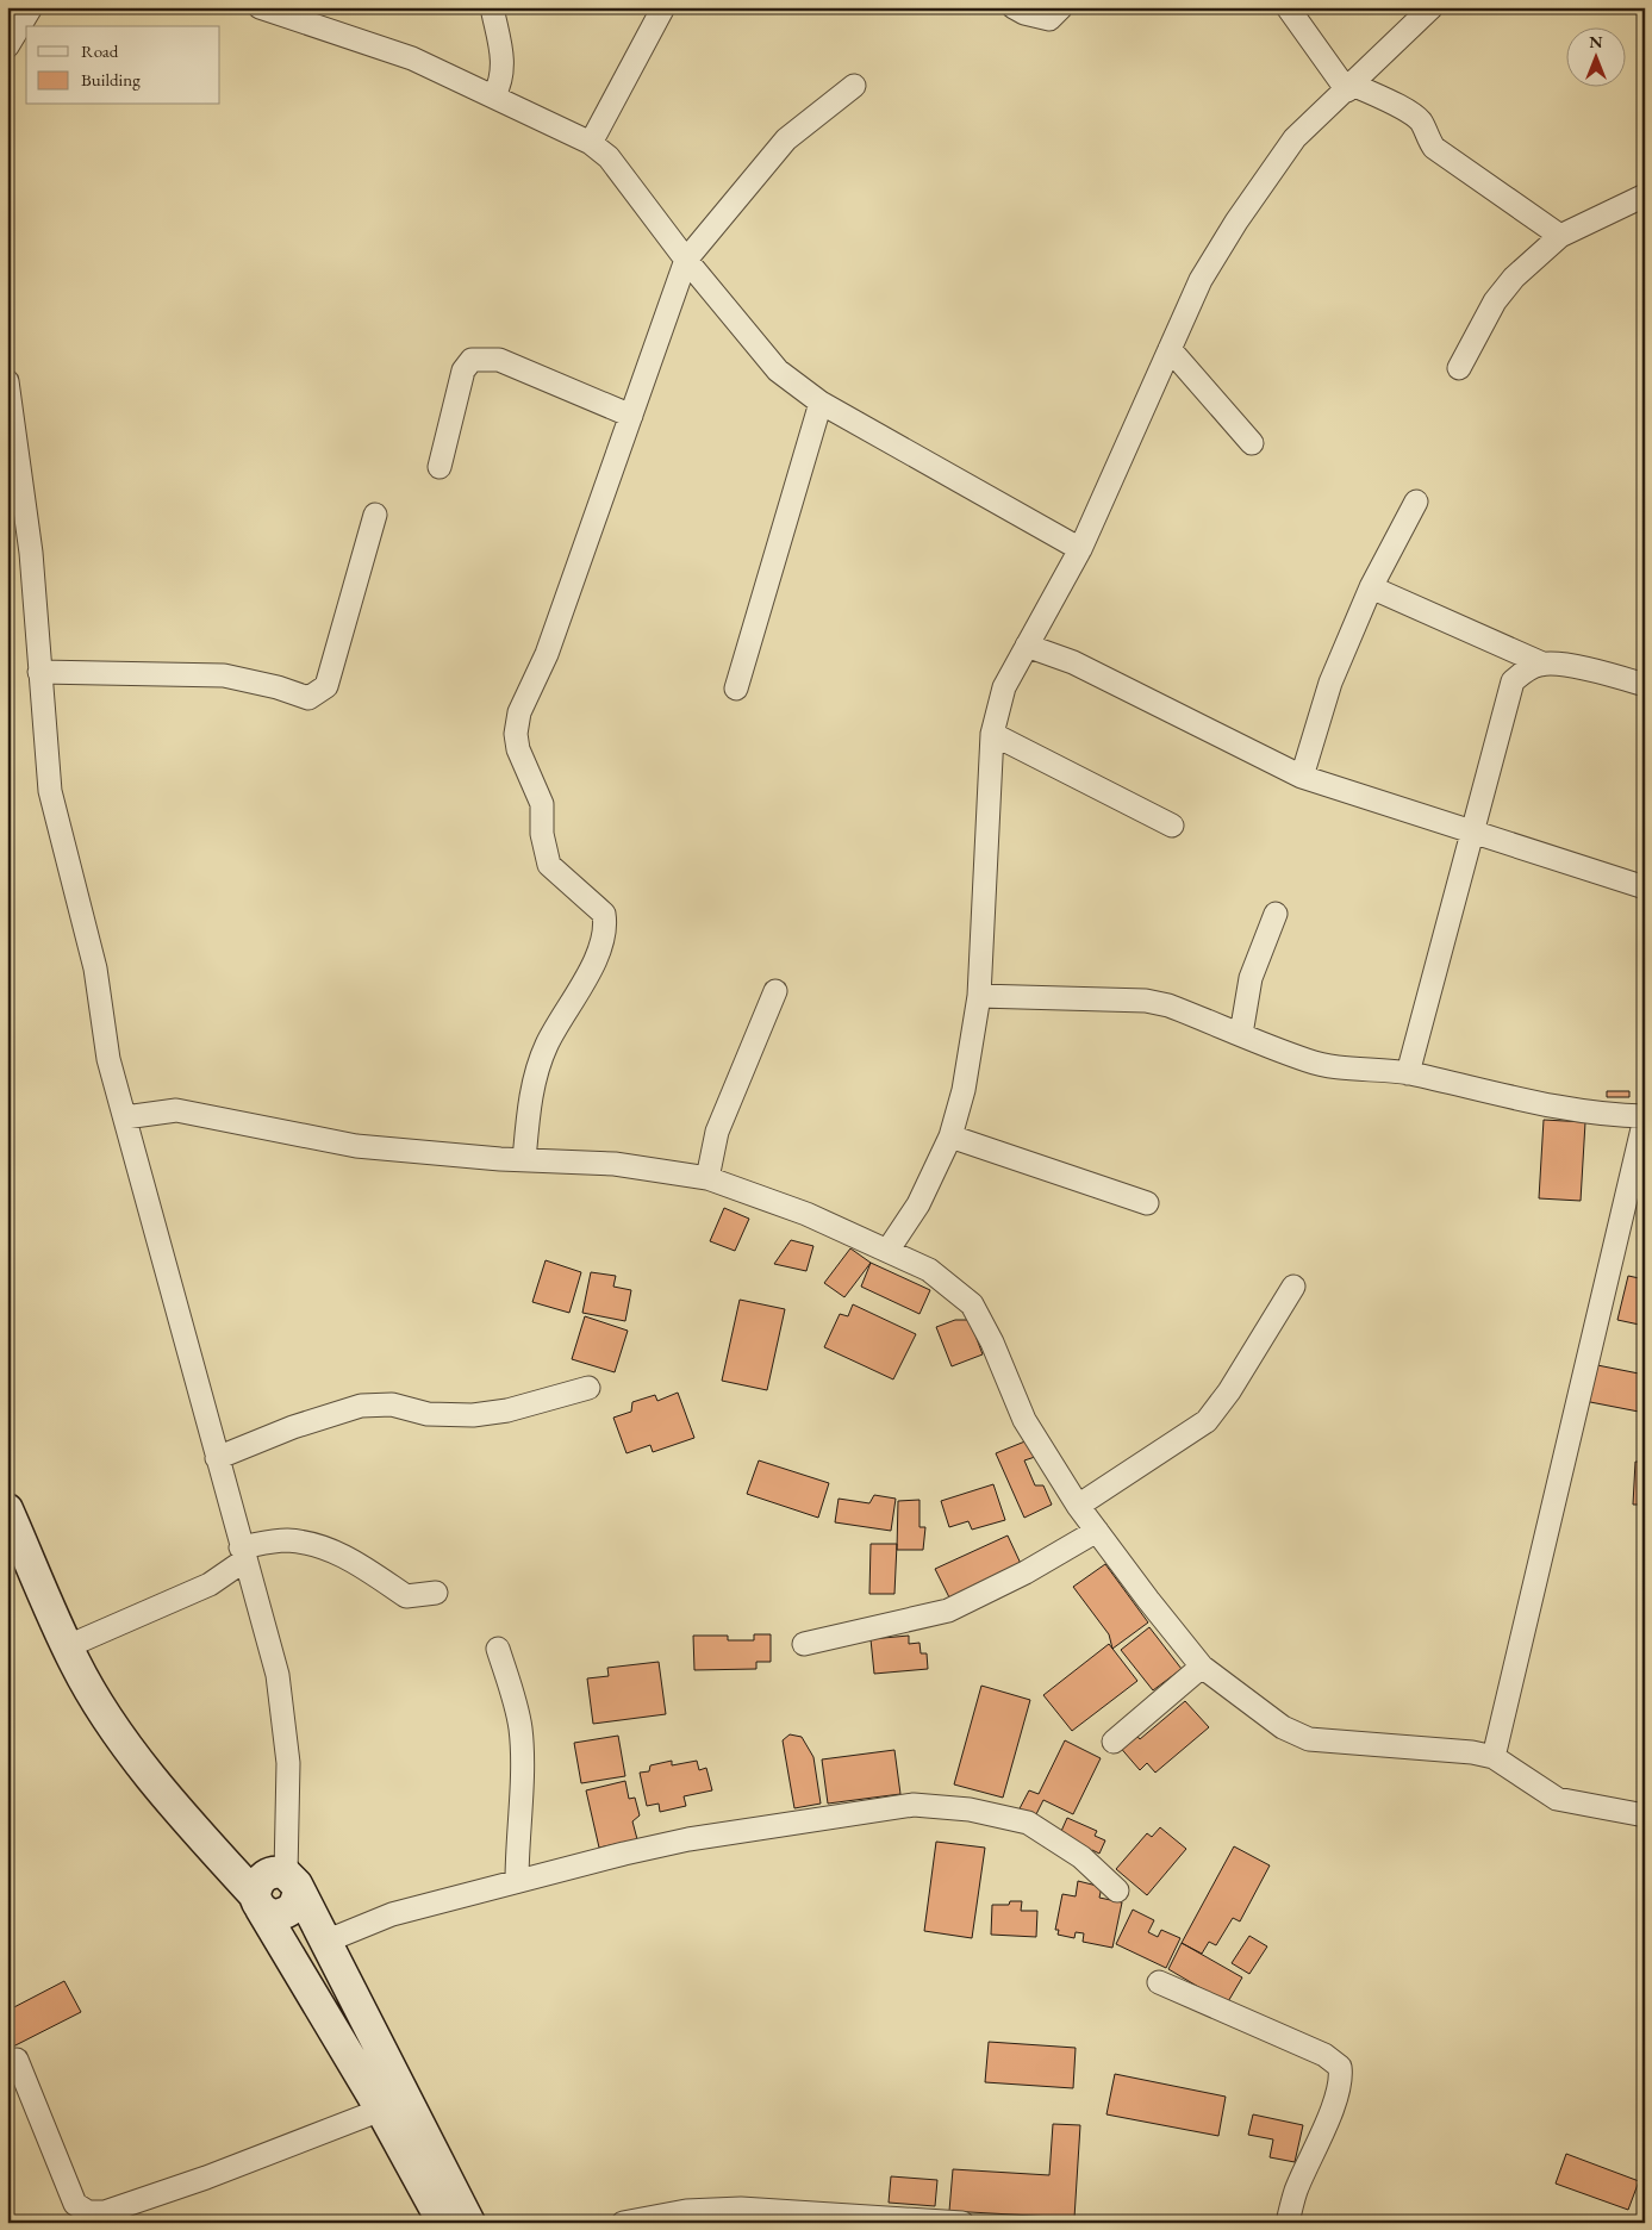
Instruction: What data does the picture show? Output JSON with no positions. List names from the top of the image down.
{
  "legend": ["Road", "Building"],
  "north": "top"
}
